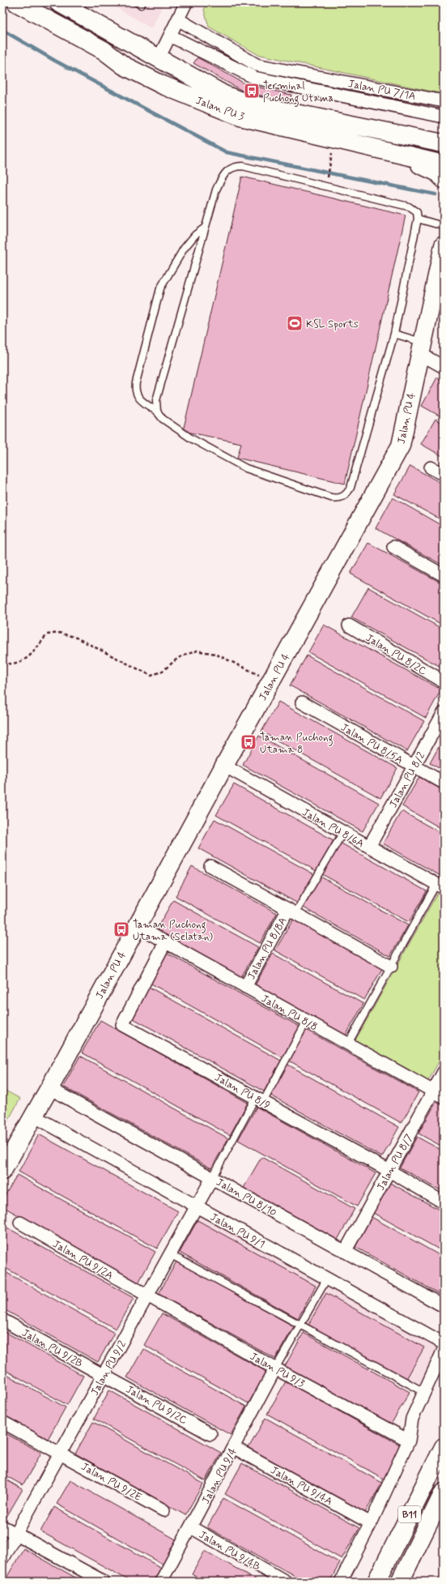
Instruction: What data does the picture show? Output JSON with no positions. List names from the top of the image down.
{
  "streets": {
    "street": [
      "Jalan PU 7/1A",
      "Jalan PU 3",
      "Jalan PU 4",
      "Jalan PU 8/2C",
      "Jalan PU 8/5A",
      "Jalan PU 8/2",
      "Jalan PU 8/6A",
      "Jalan PU 8/8A",
      "Jalan PU 8/8",
      "Jalan PU 8/9",
      "Jalan PU 8/7",
      "Jalan PU 8/10",
      "Jalan PU 9/1",
      "Jalan PU 9/2A",
      "Jalan PU 9/2B",
      "Jalan PU 9/2",
      "Jalan PU 9/3",
      "Jalan PU 9/2C",
      "Jalan PU 9/4",
      "Jalan PU 9/2E",
      "Jalan PU 9/4A",
      "B11",
      "Jalan PU 9/4B"
    ]
  },
  "crossings": [
    ["Jalan PU 4", "Jalan PU 8/6A"],
    ["Jalan PU 4", "Jalan PU 8/8"],
    ["Jalan PU 4", "Jalan PU 8/10"],
    ["Jalan PU 4", "Jalan PU 9/1"],
    ["Jalan PU 8/5A", "Jalan PU 8/2"],
    ["Jalan PU 8/2", "Jalan PU 8/6A"],
    ["Jalan PU 8/8A", "Jalan PU 8/8"],
    ["Jalan PU 8/8", "Jalan PU 8/9"],
    ["Jalan PU 8/8", "Jalan PU 8/7"],
    ["Jalan PU 8/9", "Jalan PU 8/7"],
    ["Jalan PU 8/7", "Jalan PU 8/10"],
    ["Jalan PU 8/10", "Jalan PU 9/2"],
    ["Jalan PU 9/1", "Jalan PU 9/2"],
    ["Jalan PU 9/2A", "Jalan PU 9/2"],
    ["Jalan PU 9/2A", "Jalan PU 9/3"],
    ["Jalan PU 9/2B", "Jalan PU 9/2"],
    ["Jalan PU 9/2B", "Jalan PU 9/2C"],
    ["Jalan PU 9/2", "Jalan PU 9/3"],
    ["Jalan PU 9/2", "Jalan PU 9/2C"],
    ["Jalan PU 9/2", "Jalan PU 9/2E"],
    ["Jalan PU 9/3", "Jalan PU 9/4"],
    ["Jalan PU 9/4", "Jalan PU 9/4A"],
    ["Jalan PU 9/4", "Jalan PU 9/4B"]
  ],
  "places": {
    "bus stop": ["Terminal Puchong Utama", "Taman Puchong Utama 8", "Taman Puchong Utama (Selatan)"],
    "sports": ["KSL Sports"]
  }
}
